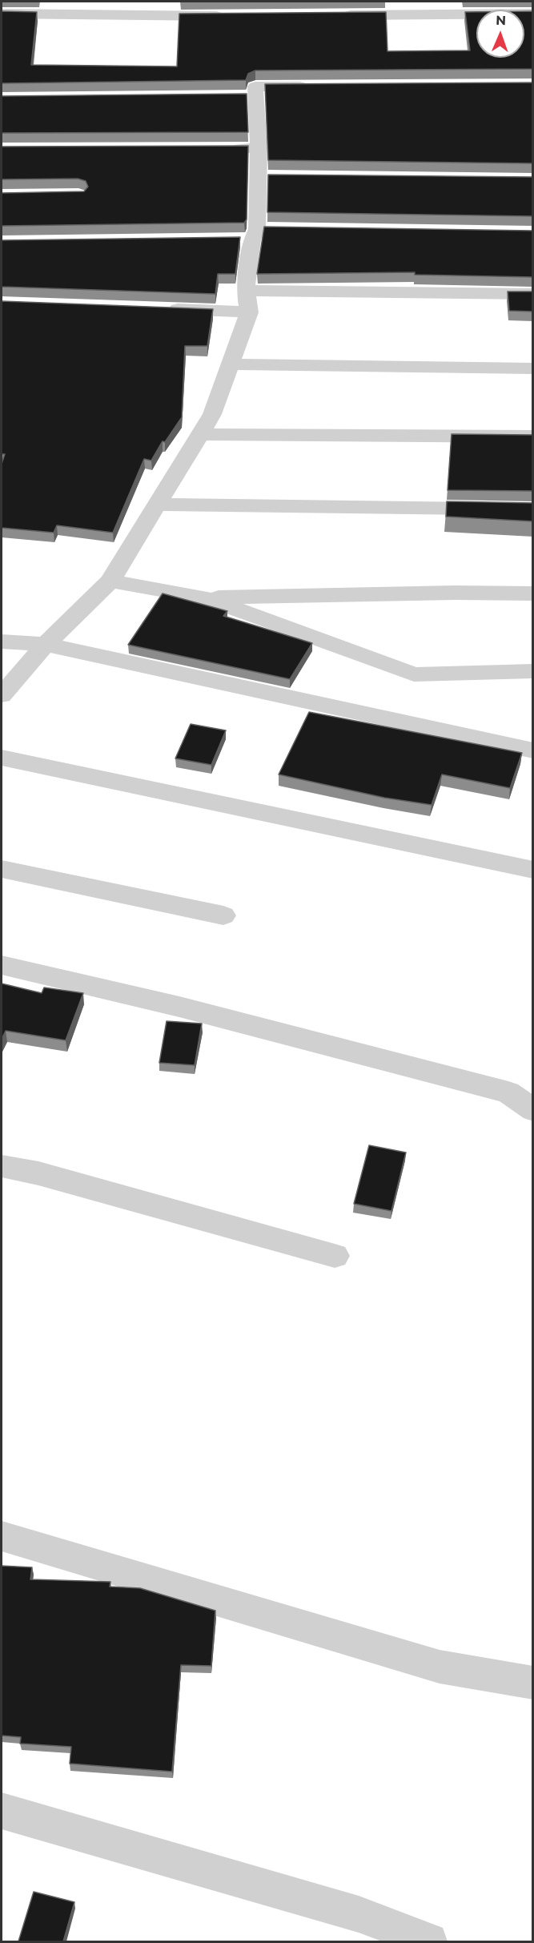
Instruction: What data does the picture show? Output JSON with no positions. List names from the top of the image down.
{
  "north": "top"
}
